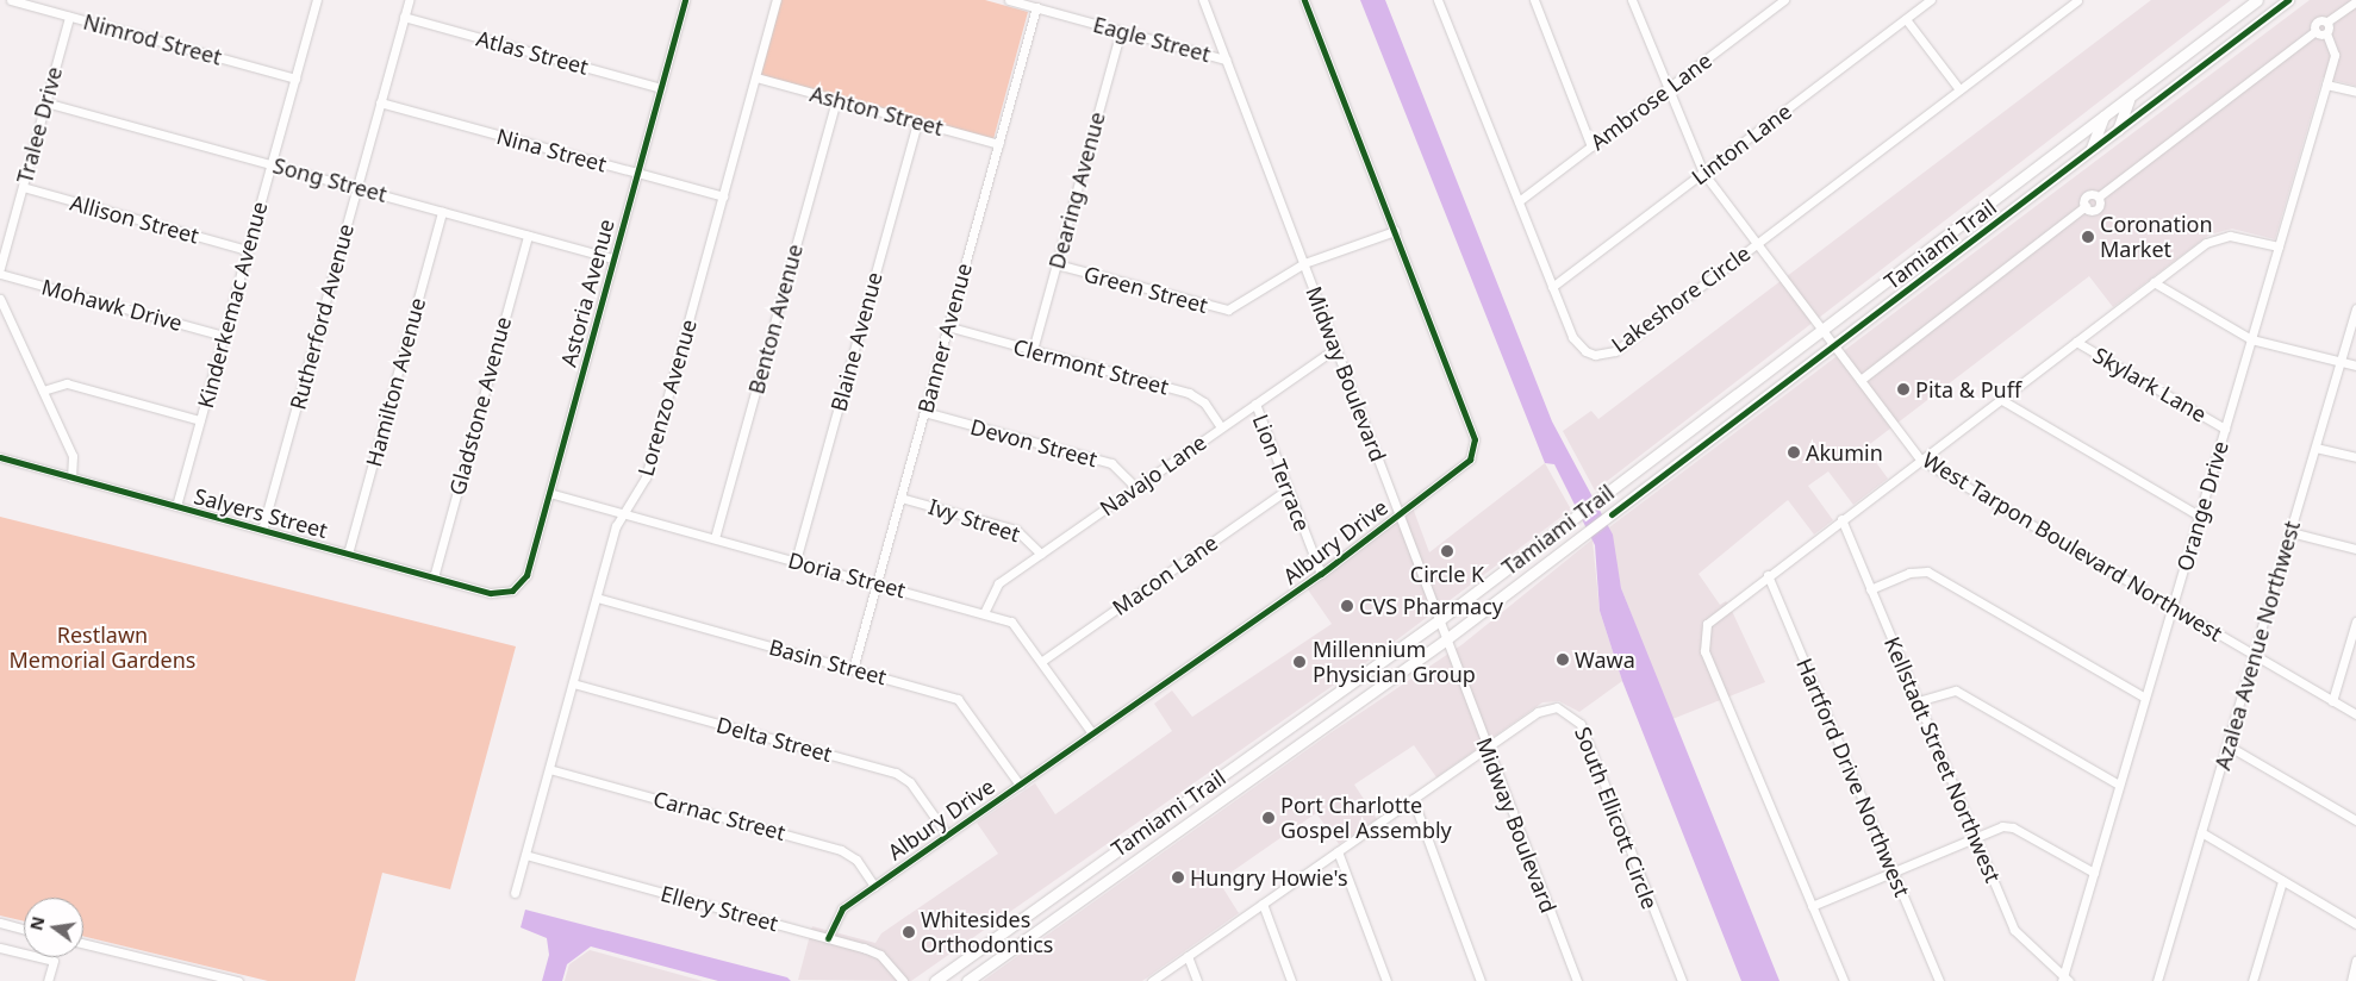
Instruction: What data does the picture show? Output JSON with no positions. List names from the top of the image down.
{
  "streets": {
    "main road": ["Tamiami Trail"],
    "street": [
      "Nimrod Street",
      "Eagle Street",
      "Atlas Street",
      "Ambrose Lane",
      "Ashton Street",
      "Tralee Drive",
      "Linton Lane",
      "Nina Street",
      "Song Street",
      "Dearing Avenue",
      "Allison Street",
      "Green Street",
      "Astoria Avenue",
      "Lakeshore Circle",
      "Mohawk Drive",
      "Kinderkemac Avenue",
      "Rutherford Avenue",
      "Benton Avenue",
      "Banner Avenue",
      "Blaine Avenue",
      "Clermont Street",
      "Midway Boulevard",
      "Hamilton Avenue",
      "Skylark Lane",
      "Lorenzo Avenue",
      "Gladstone Avenue",
      "Devon Street",
      "Lion Terrace",
      "Navajo Lane",
      "Orange Drive",
      "Salyers Street",
      "Ivy Street",
      "Albury Drive",
      "West Tarpon Boulevard Northwest",
      "Doria Street",
      "Macon Lane",
      "Azalea Avenue Northwest",
      "Basin Street",
      "Delta Street",
      "Kellstadt Street Northwest",
      "Hartford Drive Northwest",
      "Carnac Street",
      "South Ellicott Circle",
      "Ellery Street"
    ]
  },
  "crossings": [
    ["Nimrod Street", "Tralee Drive"],
    ["Nimrod Street", "Kinderkemac Avenue"],
    ["Eagle Street", "Dearing Avenue"],
    ["Eagle Street", "Banner Avenue"],
    ["Eagle Street", "Midway Boulevard"],
    ["Atlas Street", "Astoria Avenue"],
    ["Atlas Street", "Rutherford Avenue"],
    ["Ambrose Lane", "Lakeshore Circle"],
    ["Ambrose Lane", "West Tarpon Boulevard Northwest"],
    ["Ashton Street", "Benton Avenue"],
    ["Ashton Street", "Banner Avenue"],
    ["Ashton Street", "Blaine Avenue"],
    ["Ashton Street", "Lorenzo Avenue"],
    ["Tralee Drive", "Song Street"],
    ["Tralee Drive", "Allison Street"],
    ["Linton Lane", "Lakeshore Circle"],
    ["Linton Lane", "West Tarpon Boulevard Northwest"],
    ["Nina Street", "Astoria Avenue"],
    ["Nina Street", "Rutherford Avenue"],
    ["Nina Street", "Lorenzo Avenue"],
    ["Song Street", "Astoria Avenue"],
    ["Song Street", "Kinderkemac Avenue"],
    ["Song Street", "Rutherford Avenue"],
    ["Song Street", "Hamilton Avenue"],
    ["Song Street", "Gladstone Avenue"],
    ["Dearing Avenue", "Green Street"],
    ["Dearing Avenue", "Clermont Street"],
    ["Allison Street", "Kinderkemac Avenue"],
    ["Tamiami Trail", "Midway Boulevard"],
    ["Tamiami Trail", "West Tarpon Boulevard Northwest"],
    ["Green Street", "Midway Boulevard"],
    ["Green Street", "Albury Drive"],
    ["Astoria Avenue", "Salyers Street"],
    ["Astoria Avenue", "Doria Street"],
    ["Lakeshore Circle", "West Tarpon Boulevard Northwest"],
    ["Mohawk Drive", "Kinderkemac Avenue"],
    ["Kinderkemac Avenue", "Salyers Street"],
    ["Rutherford Avenue", "Salyers Street"],
    ["Benton Avenue", "Doria Street"],
    ["Banner Avenue", "Clermont Street"],
    ["Banner Avenue", "Devon Street"],
    ["Banner Avenue", "Ivy Street"],
    ["Banner Avenue", "Doria Street"],
    ["Banner Avenue", "Basin Street"],
    ["Blaine Avenue", "Doria Street"],
    ["Clermont Street", "Navajo Lane"],
    ["Midway Boulevard", "Navajo Lane"],
    ["Midway Boulevard", "Albury Drive"],
    ["Midway Boulevard", "South Ellicott Circle"],
    ["Hamilton Avenue", "Salyers Street"],
    ["Skylark Lane", "Orange Drive"],
    ["Lorenzo Avenue", "Doria Street"],
    ["Lorenzo Avenue", "Basin Street"],
    ["Lorenzo Avenue", "Delta Street"],
    ["Lorenzo Avenue", "Carnac Street"],
    ["Lorenzo Avenue", "Ellery Street"],
    ["Gladstone Avenue", "Salyers Street"],
    ["Devon Street", "Navajo Lane"],
    ["Lion Terrace", "Navajo Lane"],
    ["Lion Terrace", "Albury Drive"],
    ["Lion Terrace", "Macon Lane"],
    ["Navajo Lane", "Ivy Street"],
    ["Navajo Lane", "Doria Street"],
    ["Orange Drive", "West Tarpon Boulevard Northwest"],
    ["Orange Drive", "Kellstadt Street Northwest"],
    ["Albury Drive", "Doria Street"],
    ["Albury Drive", "Basin Street"],
    ["Albury Drive", "Delta Street"],
    ["Albury Drive", "Carnac Street"],
    ["Albury Drive", "Ellery Street"],
    ["West Tarpon Boulevard Northwest", "Azalea Avenue Northwest"],
    ["Doria Street", "Macon Lane"]
  ],
  "parks": ["Restlawn Memorial Gardens"],
  "places": [
    "Coronation Market",
    "Pita & Puff",
    "Akumin",
    "Circle K",
    "CVS Pharmacy",
    "Wawa",
    "Millennium Physician Group",
    "Port Charlotte Gospel Assembly",
    "Hungry Howie's",
    "Whitesides Orthodontics"
  ],
  "north": "left"
}
